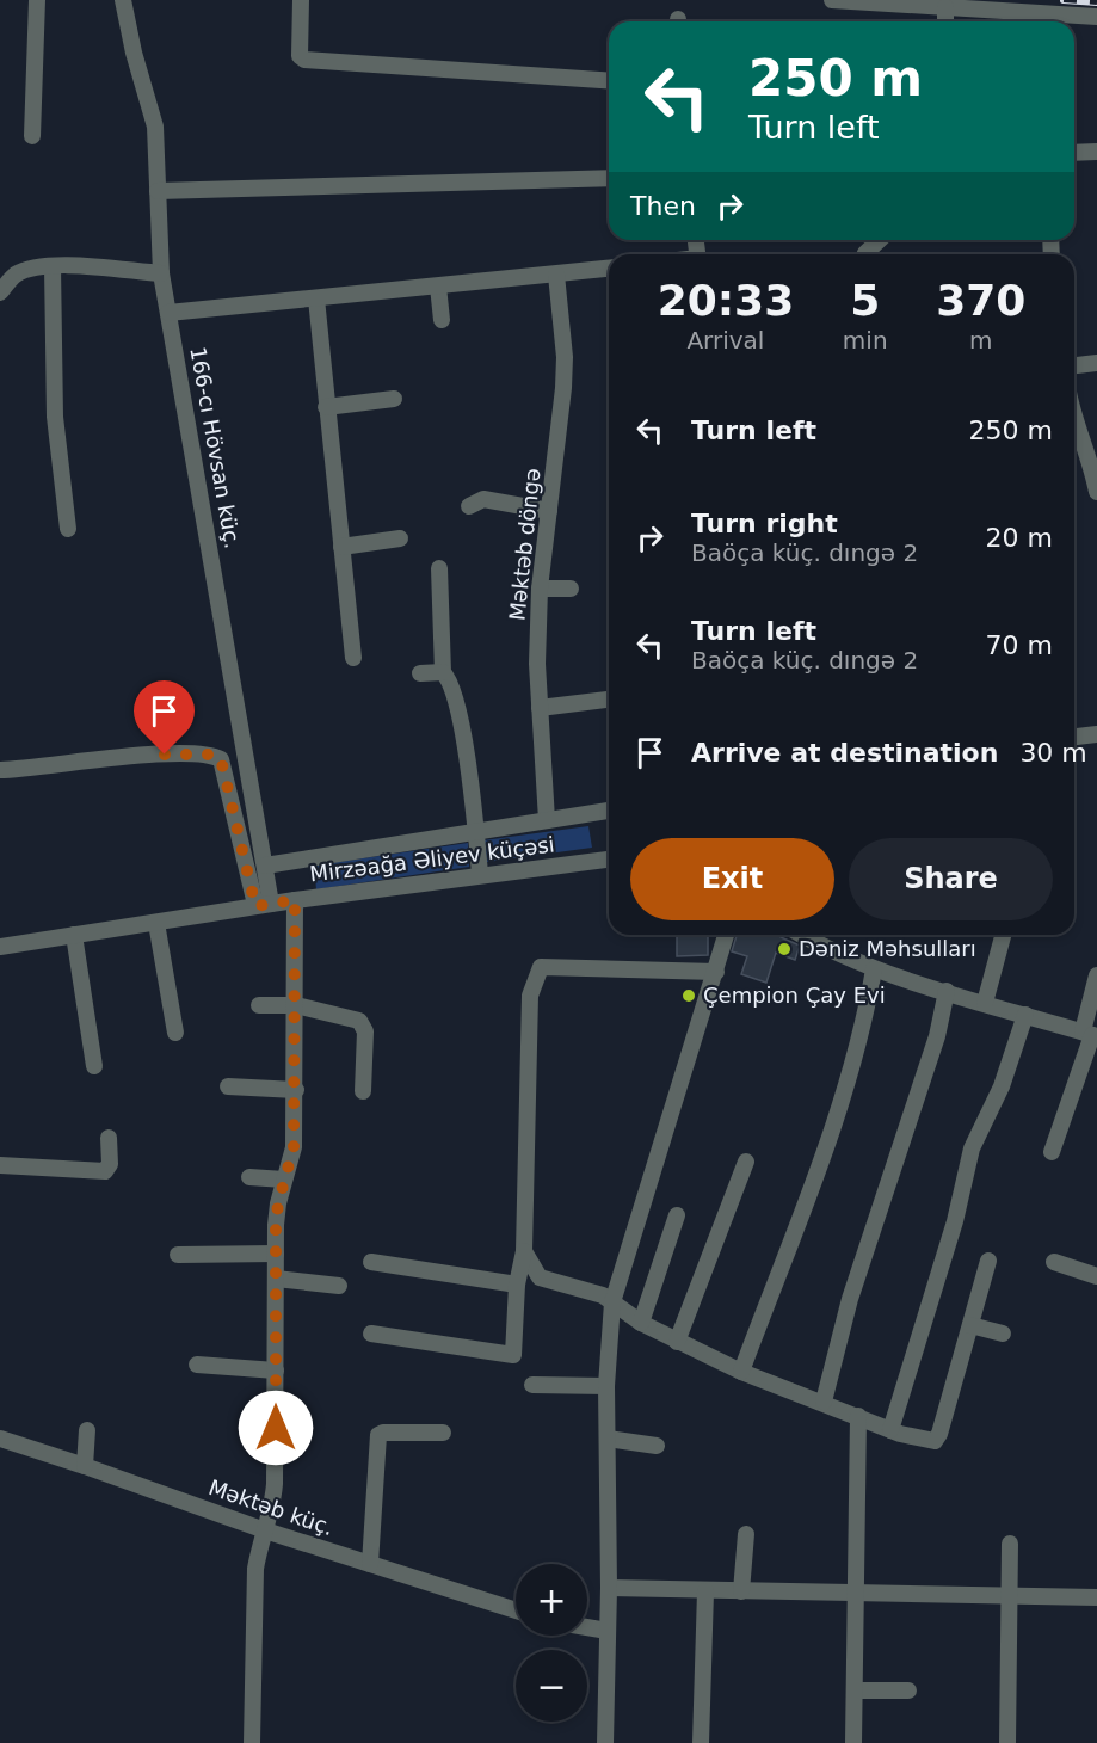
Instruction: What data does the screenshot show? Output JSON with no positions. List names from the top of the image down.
{
  "streets": {
    "street": [
      "166-cı Hövsan küç.",
      "Məktəb döngə",
      "Mirzəağa Əliyev küçəsi",
      "Məktəb küç."
    ]
  },
  "crossings": [
    ["166-cı Hövsan küç.", "Mirzəağa Əliyev küçəsi"]
  ],
  "places": ["Dəniz Məhsulları", "Çempion Çay Evi"],
  "page": {
    "turn": ["250 m", "Turn left"],
    "then": "Then",
    "eta": [
      "20:33",
      "Arrival",
      "5",
      "min",
      "370",
      "m"
    ],
    "list": [
      {
        "name": "Turn left",
        "value": "250 m"
      },
      {
        "name": "Turn right",
        "note": "Baöça küç. dıngə 2",
        "value": "20 m"
      },
      {
        "name": "Turn left",
        "note": "Baöça küç. dıngə 2",
        "value": "70 m"
      },
      {
        "name": "Arrive at destination",
        "value": "30 m"
      }
    ],
    "buttons": ["Exit", "Share"],
    "map_buttons": ["+", "−"]
  }
}
